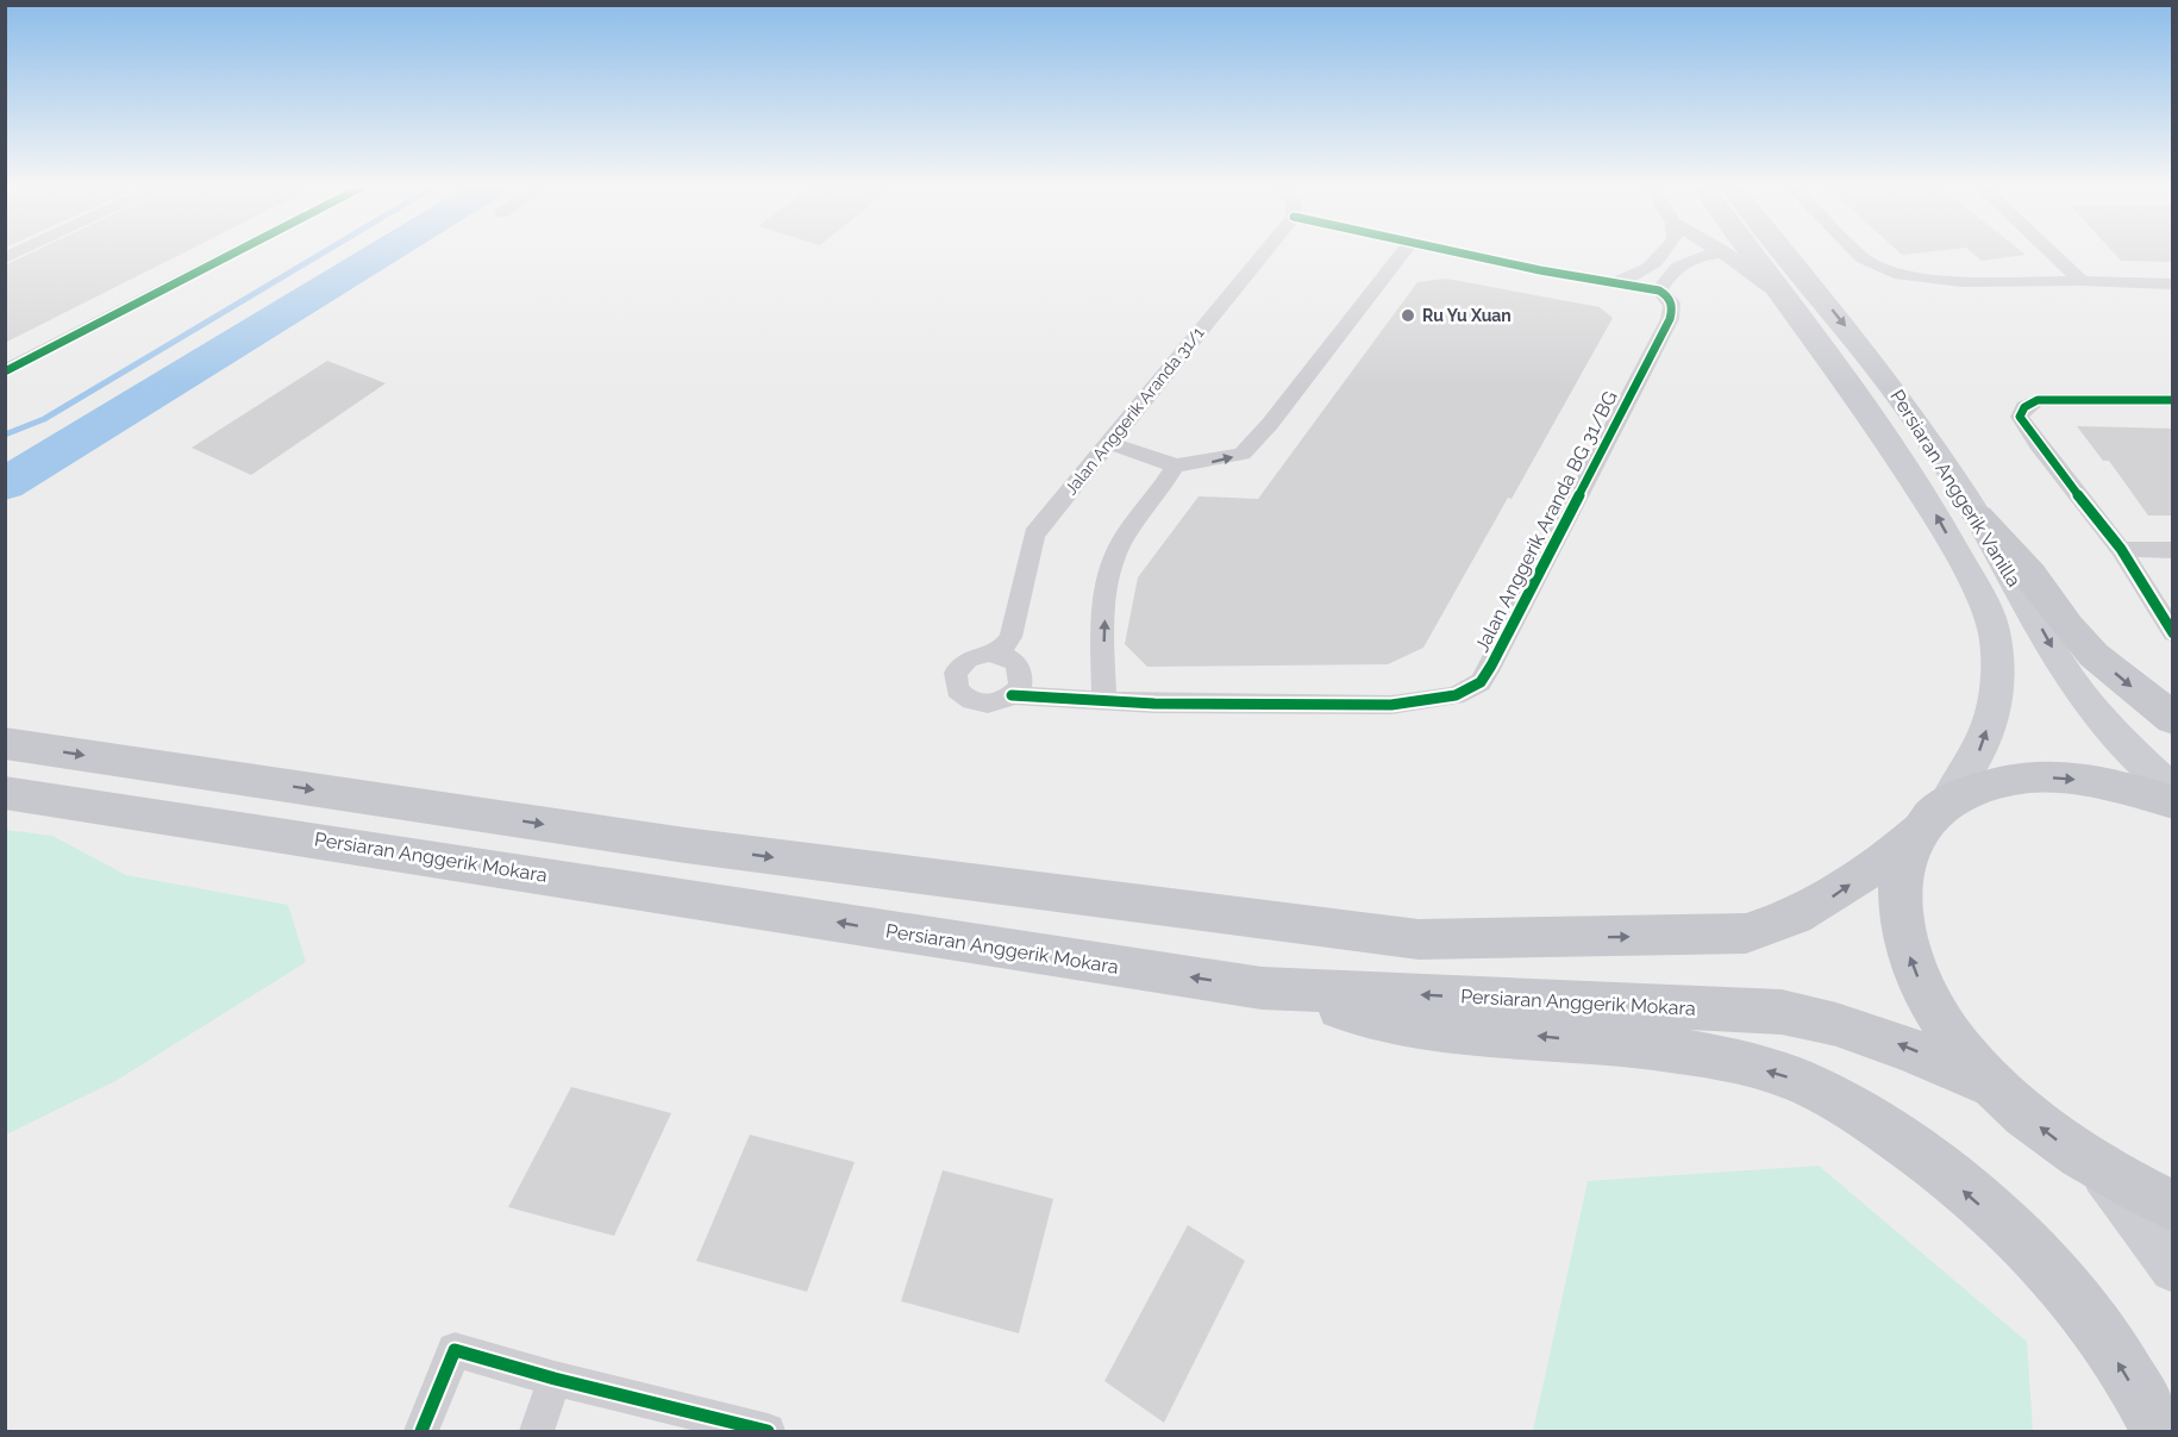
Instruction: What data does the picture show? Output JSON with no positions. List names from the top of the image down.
{
  "streets": {
    "main road": ["Persiaran Anggerik Vanilla", "Persiaran Anggerik Mokara"],
    "street": ["Jalan Anggerik Aranda 31/1", "Jalan Anggerik Aranda BG 31/BG"]
  },
  "crossings": [
    ["Jalan Anggerik Aranda 31/1", "Jalan Anggerik Aranda BG 31/BG"]
  ],
  "places": ["Ru Yu Xuan"]
}
